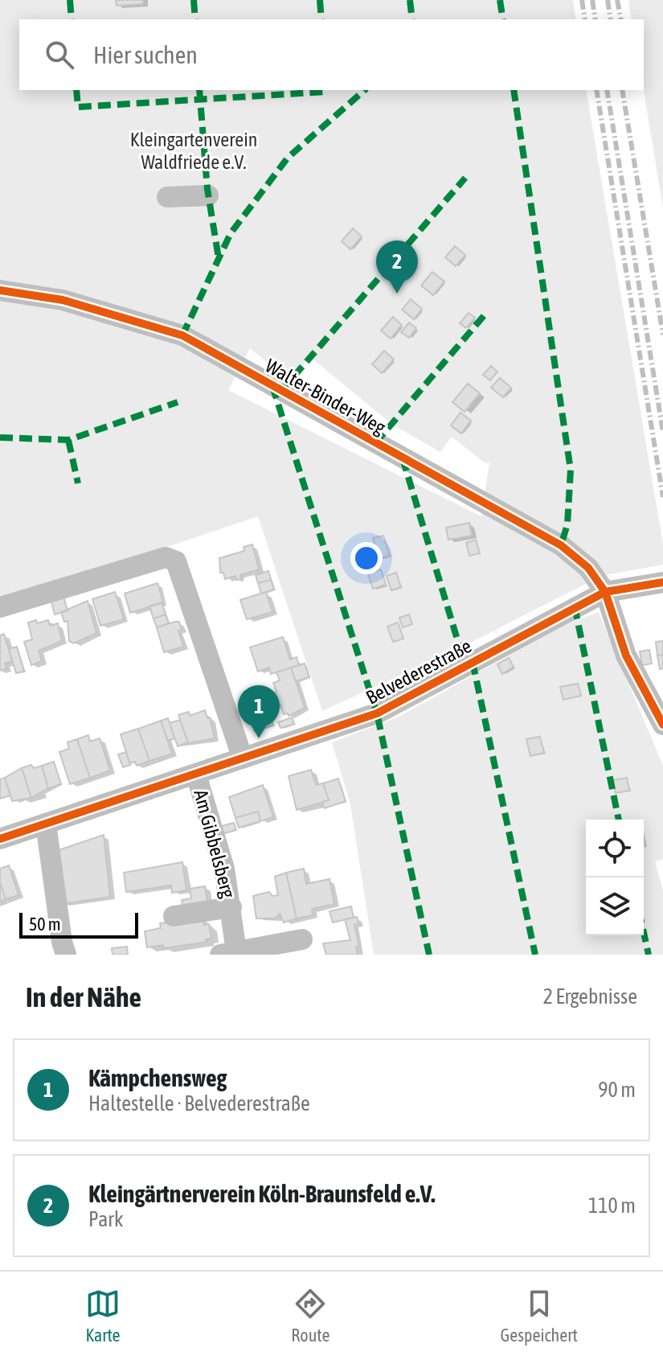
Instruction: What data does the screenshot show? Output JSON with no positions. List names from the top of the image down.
{
  "streets": {
    "street": ["Walter-Binder-Weg", "Belvederestraße", "Am Gibbelsberg"]
  },
  "crossings": [
    ["Walter-Binder-Weg", "Belvederestraße"],
    ["Belvederestraße", "Am Gibbelsberg"]
  ],
  "parks": ["Kleingartenverein Waldfriede e.V."],
  "scale_bar": "50 m",
  "page": {
    "search": "Hier suchen",
    "pins": ["2", "1"],
    "scale": "50 m",
    "heading": ["In der Nähe", "2 Ergebnisse"],
    "list": [
      {
        "mark": "1",
        "name": "Kämpchensweg",
        "note": "Haltestelle · Belvederestraße",
        "value": "90 m"
      },
      {
        "mark": "2",
        "name": "Kleingärtnerverein Köln-Braunsfeld e.V.",
        "note": "Park",
        "value": "110 m"
      }
    ],
    "nav": ["Karte", "Route", "Gespeichert"]
  }
}
